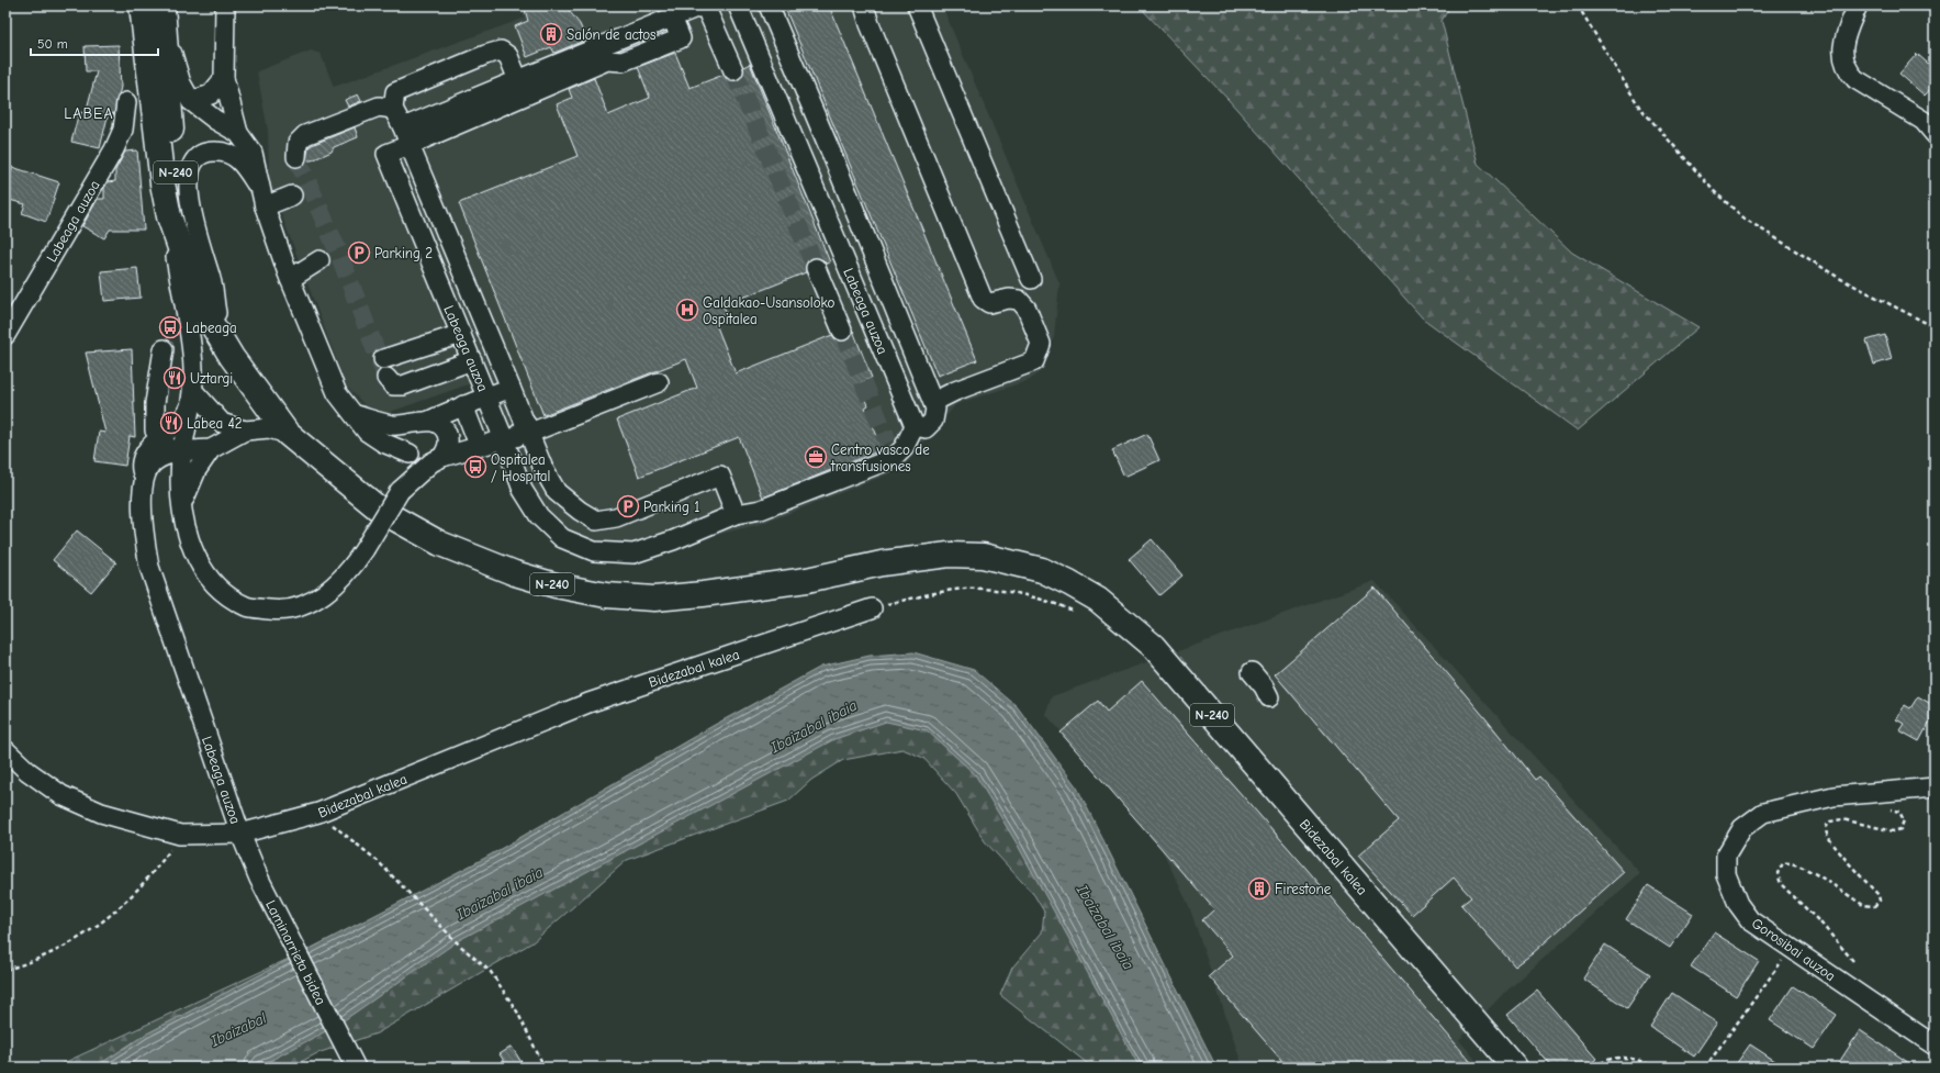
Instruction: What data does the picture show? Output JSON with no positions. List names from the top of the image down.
{
  "streets": {
    "highway": ["N-240", "Bidezabal kalea"],
    "street": ["Labeaga auzoa", "Gorosibai auzoa", "Laminarrieta bidea"]
  },
  "crossings": [
    ["N-240", "Labeaga auzoa"],
    ["N-240", "Bidezabal kalea"],
    ["Labeaga auzoa", "Bidezabal kalea"],
    ["Labeaga auzoa", "Laminarrieta bidea"],
    ["Bidezabal kalea", "Laminarrieta bidea"]
  ],
  "districts": ["LABEA"],
  "water": ["Ibaizabal ibaia", "Ibaizabal"],
  "places": {
    "building": ["Salón de actos", "Firestone"],
    "parking": ["Parking 2", "Parking 1"],
    "hospital": ["Galdakao-Usansoloko Ospitalea"],
    "bus stop": ["Labeaga", "Ospitalea / Hospital"],
    "restaurant": ["Uztargi", "Labea 42"],
    "office": ["Centro vasco de transfusiones"]
  },
  "scale_bar": "50 m"
}
